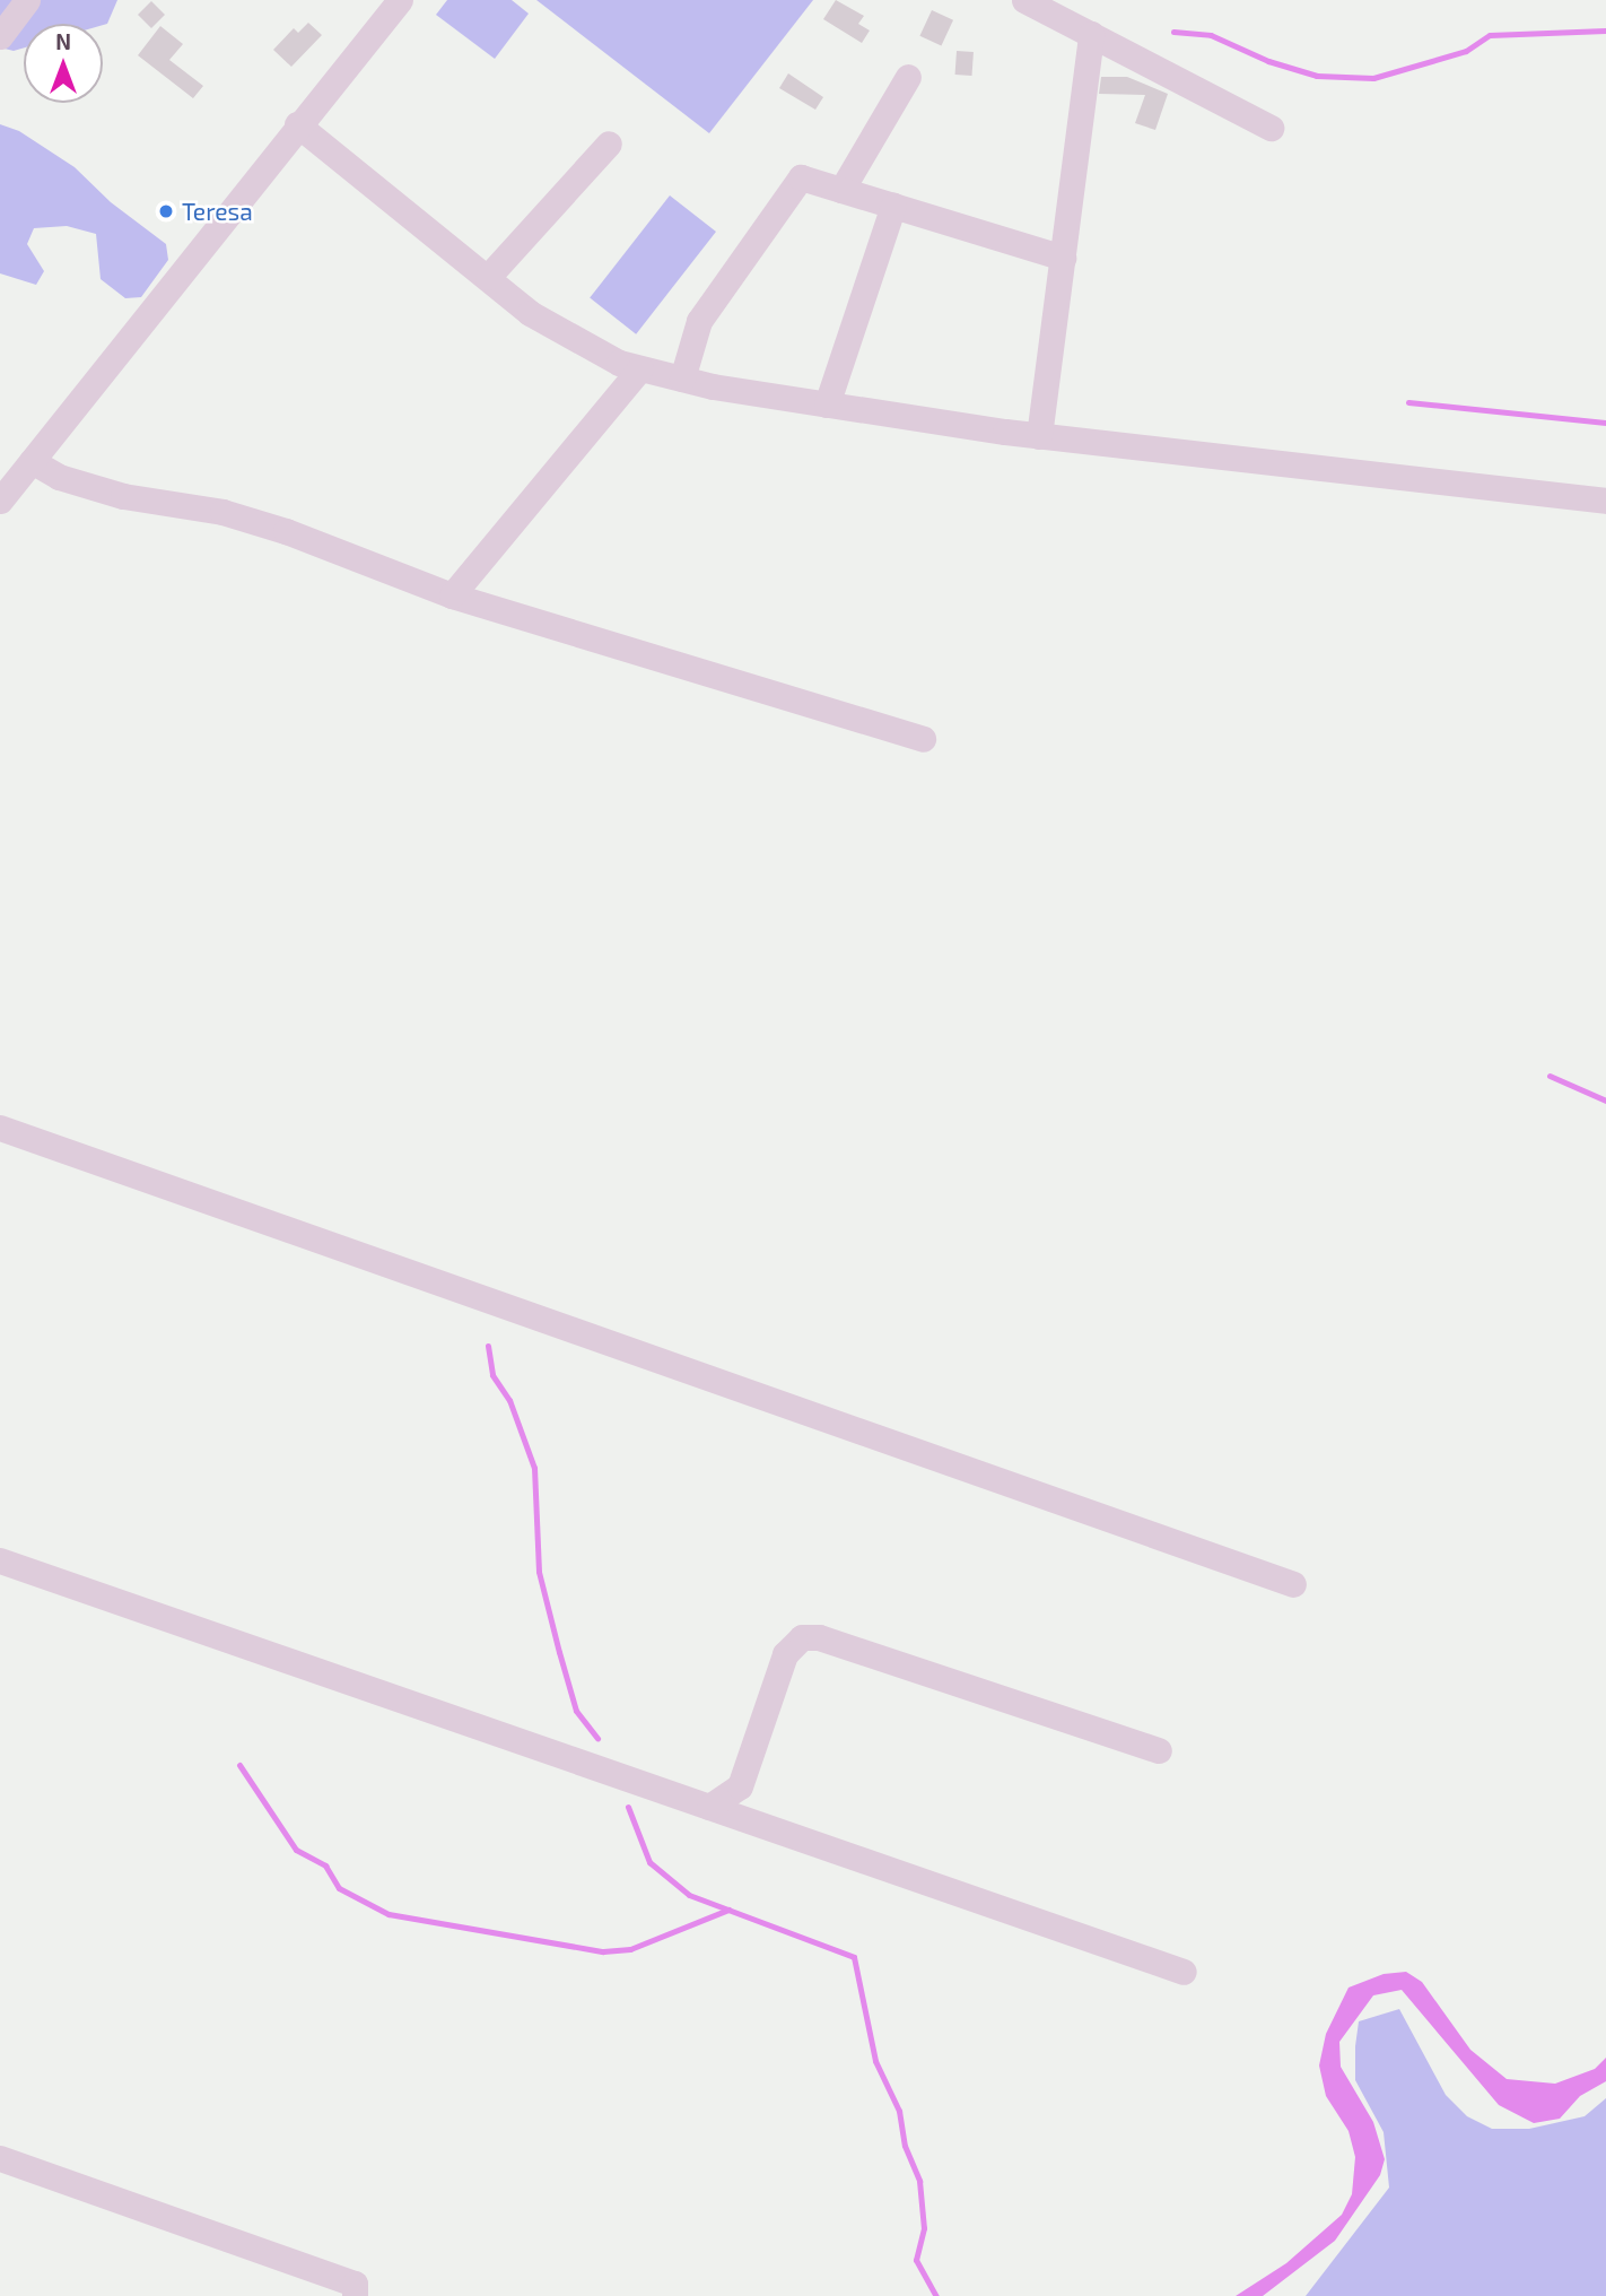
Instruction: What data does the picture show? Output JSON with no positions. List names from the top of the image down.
{
  "places": ["Teresa"],
  "north": "top"
}
